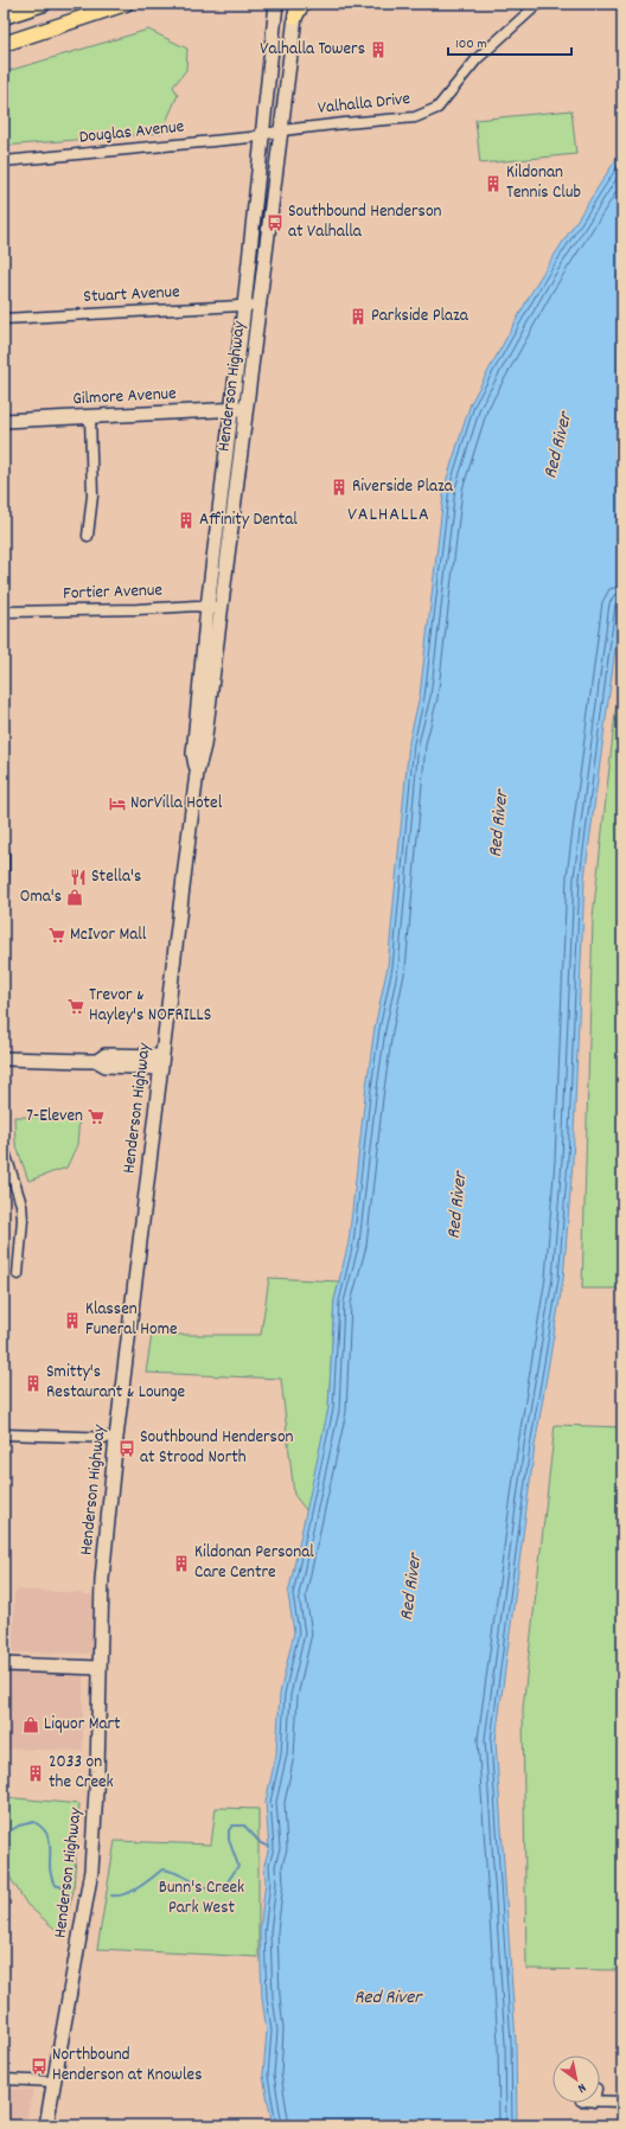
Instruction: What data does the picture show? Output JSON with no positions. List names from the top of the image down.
{
  "streets": {
    "main road": ["Henderson Highway", "Gilmore Avenue"],
    "street": [
      "Valhalla Drive",
      "Douglas Avenue",
      "Stuart Avenue",
      "Fortier Avenue"
    ]
  },
  "crossings": [
    ["Valhalla Drive", "Douglas Avenue"],
    ["Valhalla Drive", "Henderson Highway"],
    ["Douglas Avenue", "Henderson Highway"],
    ["Stuart Avenue", "Henderson Highway"],
    ["Henderson Highway", "Gilmore Avenue"],
    ["Henderson Highway", "Fortier Avenue"]
  ],
  "districts": ["VALHALLA"],
  "water": ["Red River"],
  "parks": ["Bunn's Creek Park West"],
  "places": {
    "building": [
      "Valhalla Towers",
      "Kildonan Tennis Club",
      "Parkside Plaza",
      "Riverside Plaza",
      "Affinity Dental",
      "Klassen Funeral Home",
      "Smitty's Restaurant & Lounge",
      "Kildonan Personal Care Centre",
      "2033 on the Creek"
    ],
    "bus stop": ["Southbound Henderson at Valhalla", "Southbound Henderson at Strood North", "Northbound Henderson at Knowles"],
    "hotel": ["NorVilla Hotel"],
    "restaurant": ["Stella's"],
    "shop": ["Oma's", "Liquor Mart"],
    "supermarket": ["McIvor Mall", "Trevor & Hayley's NOFRILLS", "7-Eleven"]
  },
  "scale_bar": "100 m",
  "north": "bottom right"
}
